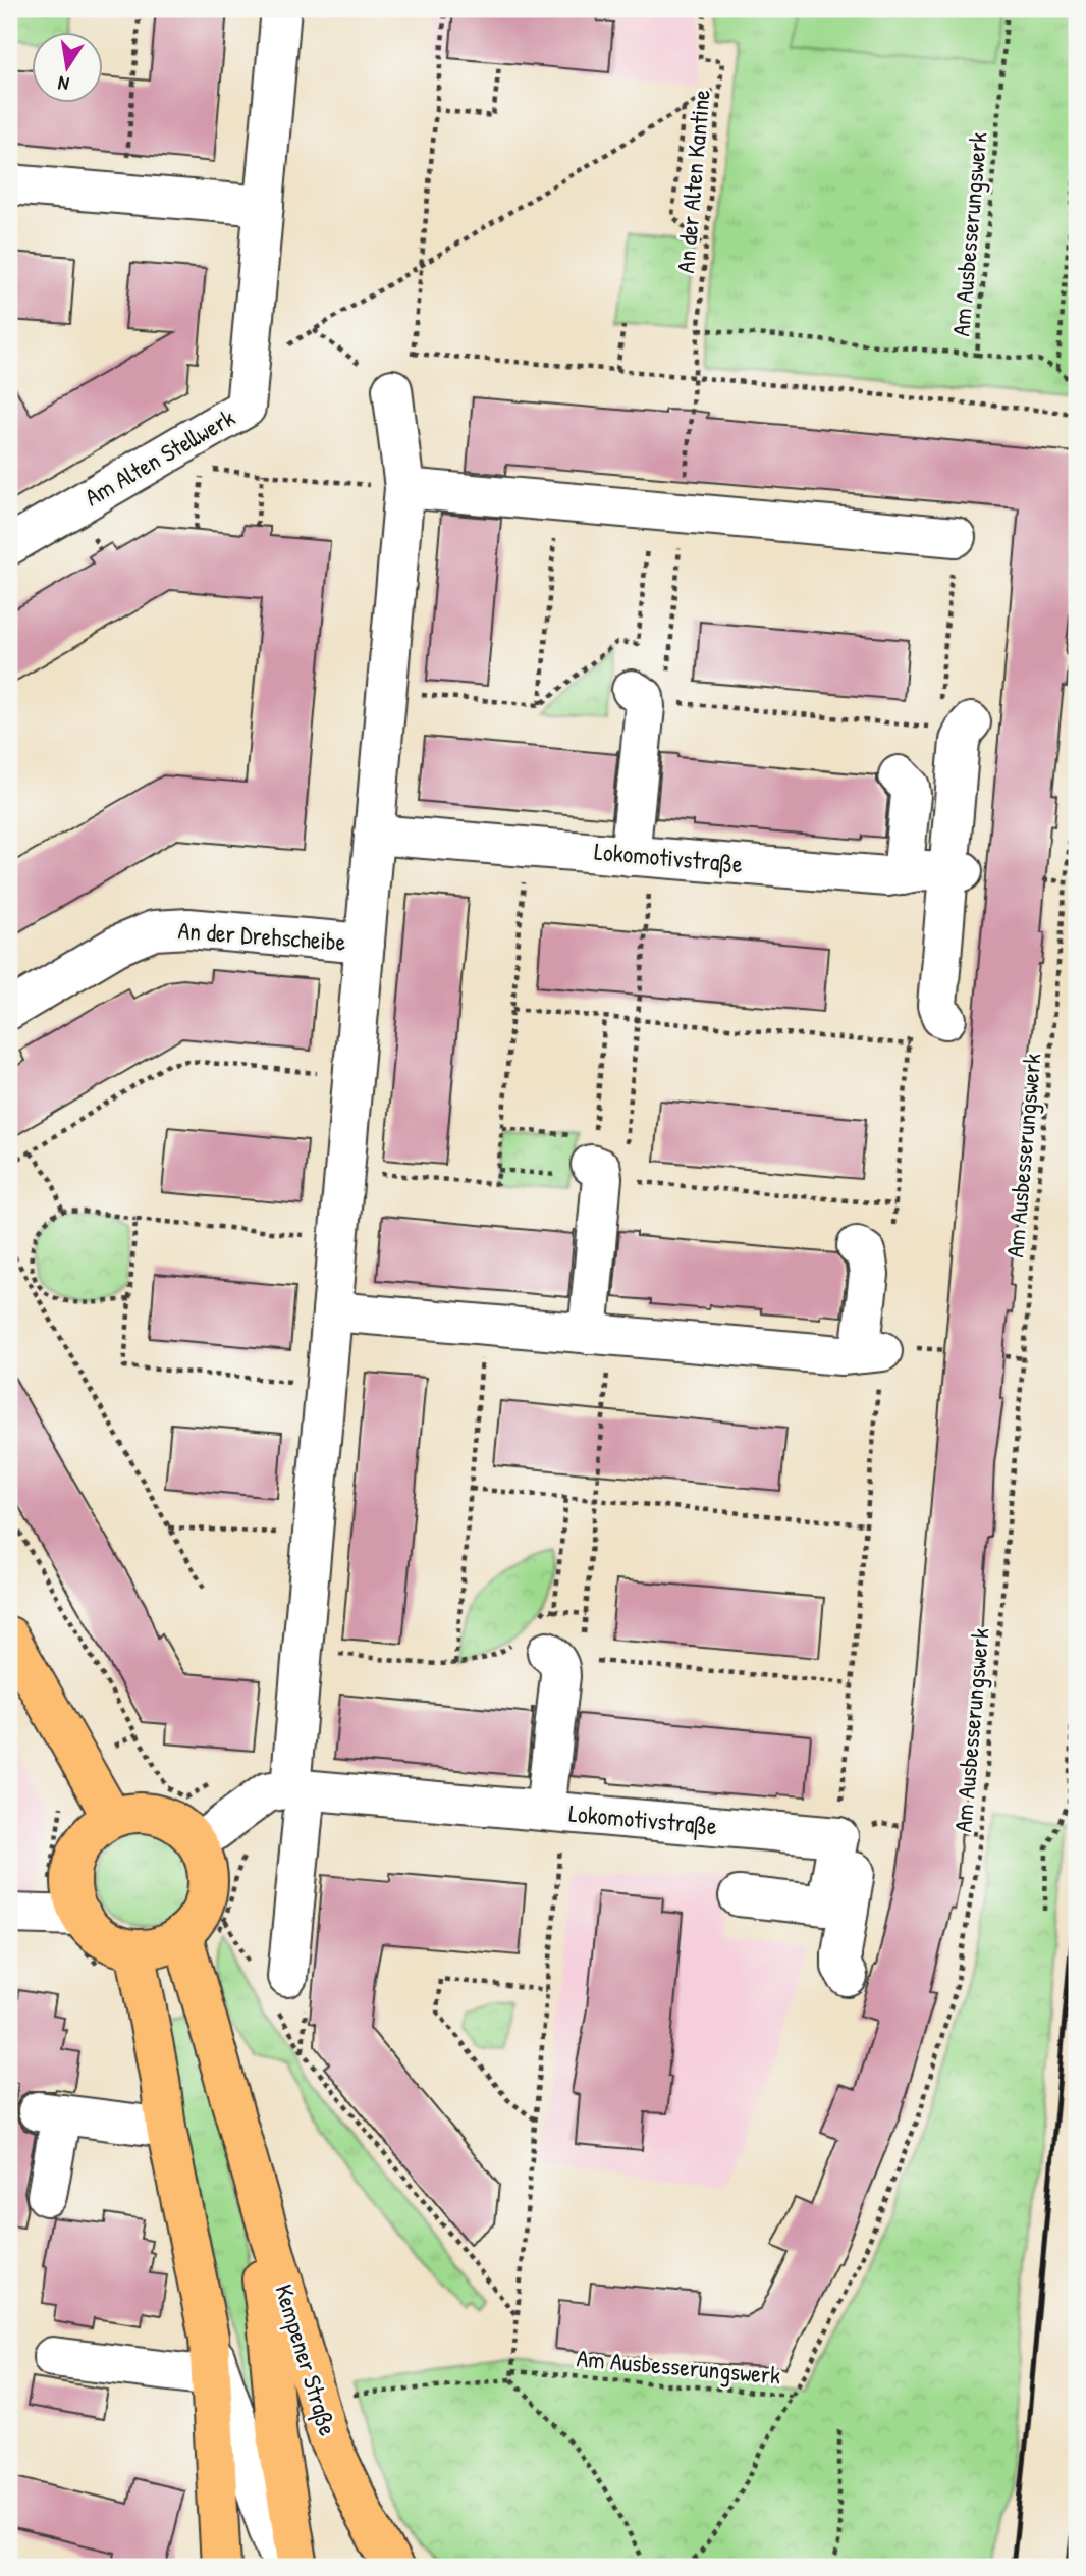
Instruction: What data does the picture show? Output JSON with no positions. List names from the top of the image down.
{
  "streets": {
    "main road": ["Kempener Straße"],
    "street": ["Am Alten Stellwerk", "Lokomotivstraße", "An der Drehscheibe"],
    "path": ["An der Alten Kantine", "Am Ausbesserungswerk"]
  },
  "north": "bottom"
}
